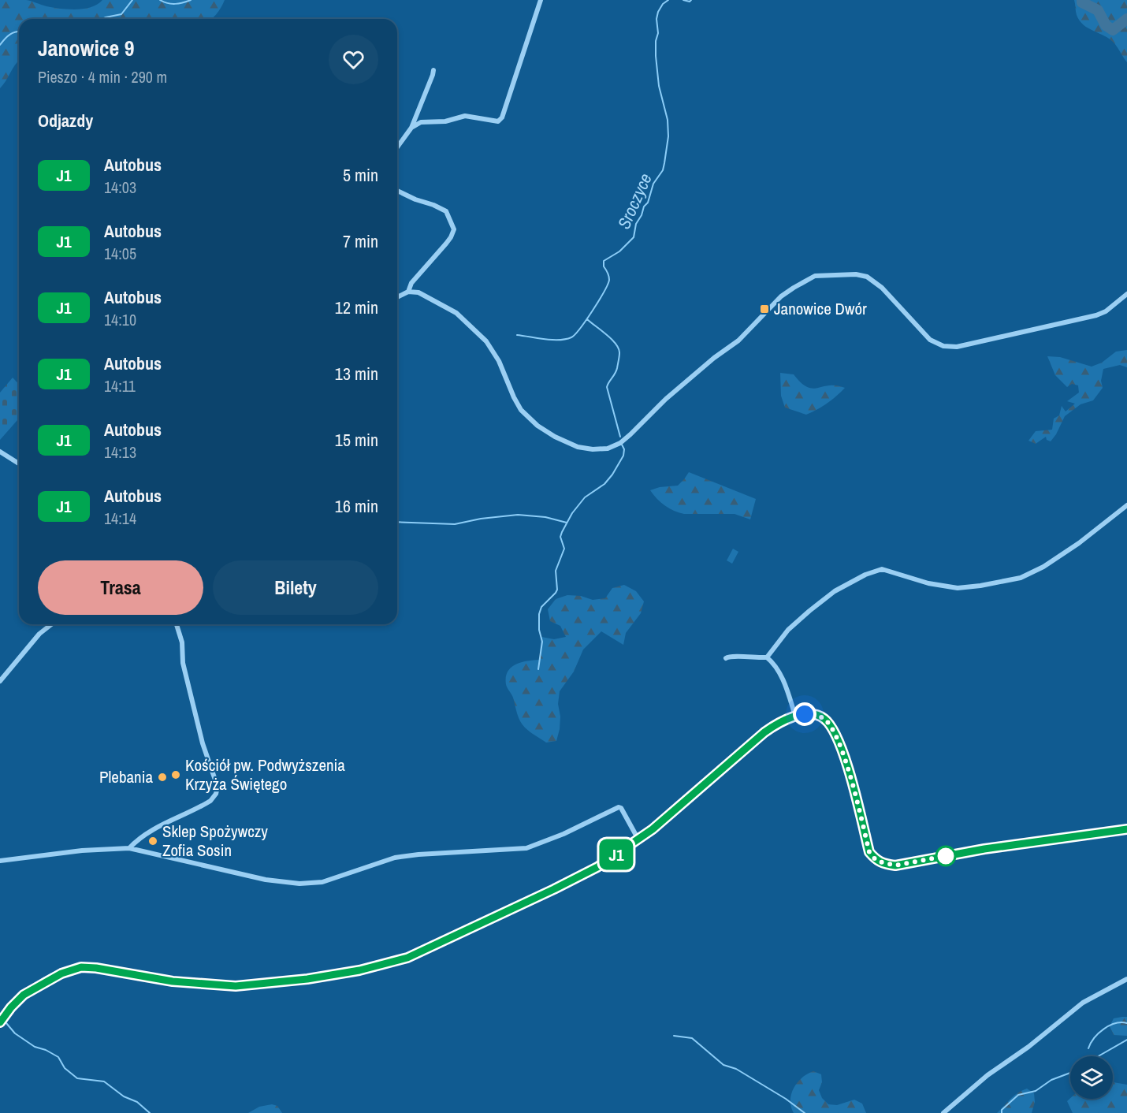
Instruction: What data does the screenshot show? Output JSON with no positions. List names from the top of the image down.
{
  "water": ["Sroczyce"],
  "places": {
    "transit": ["Janowice Dwór"],
    "other": ["Kościół pw. Podwyższenia Krzyża Świętego", "Plebania", "Sklep Spożywczy Zofia Sosin"]
  },
  "lines": ["bus line J1"],
  "page": {
    "on_map": "J1",
    "heading": [
      ["Janowice 9", "Pieszo · 4 min · 290 m"],
      "Odjazdy"
    ],
    "list": [
      {
        "mark": "J1",
        "name": "Autobus",
        "note": "14:03",
        "value": "5 min"
      },
      {
        "mark": "J1",
        "name": "Autobus",
        "note": "14:05",
        "value": "7 min"
      },
      {
        "mark": "J1",
        "name": "Autobus",
        "note": "14:10",
        "value": "12 min"
      },
      {
        "mark": "J1",
        "name": "Autobus",
        "note": "14:11",
        "value": "13 min"
      },
      {
        "mark": "J1",
        "name": "Autobus",
        "note": "14:13",
        "value": "15 min"
      },
      {
        "mark": "J1",
        "name": "Autobus",
        "note": "14:14",
        "value": "16 min"
      }
    ],
    "buttons": ["Trasa", "Bilety"]
  }
}
